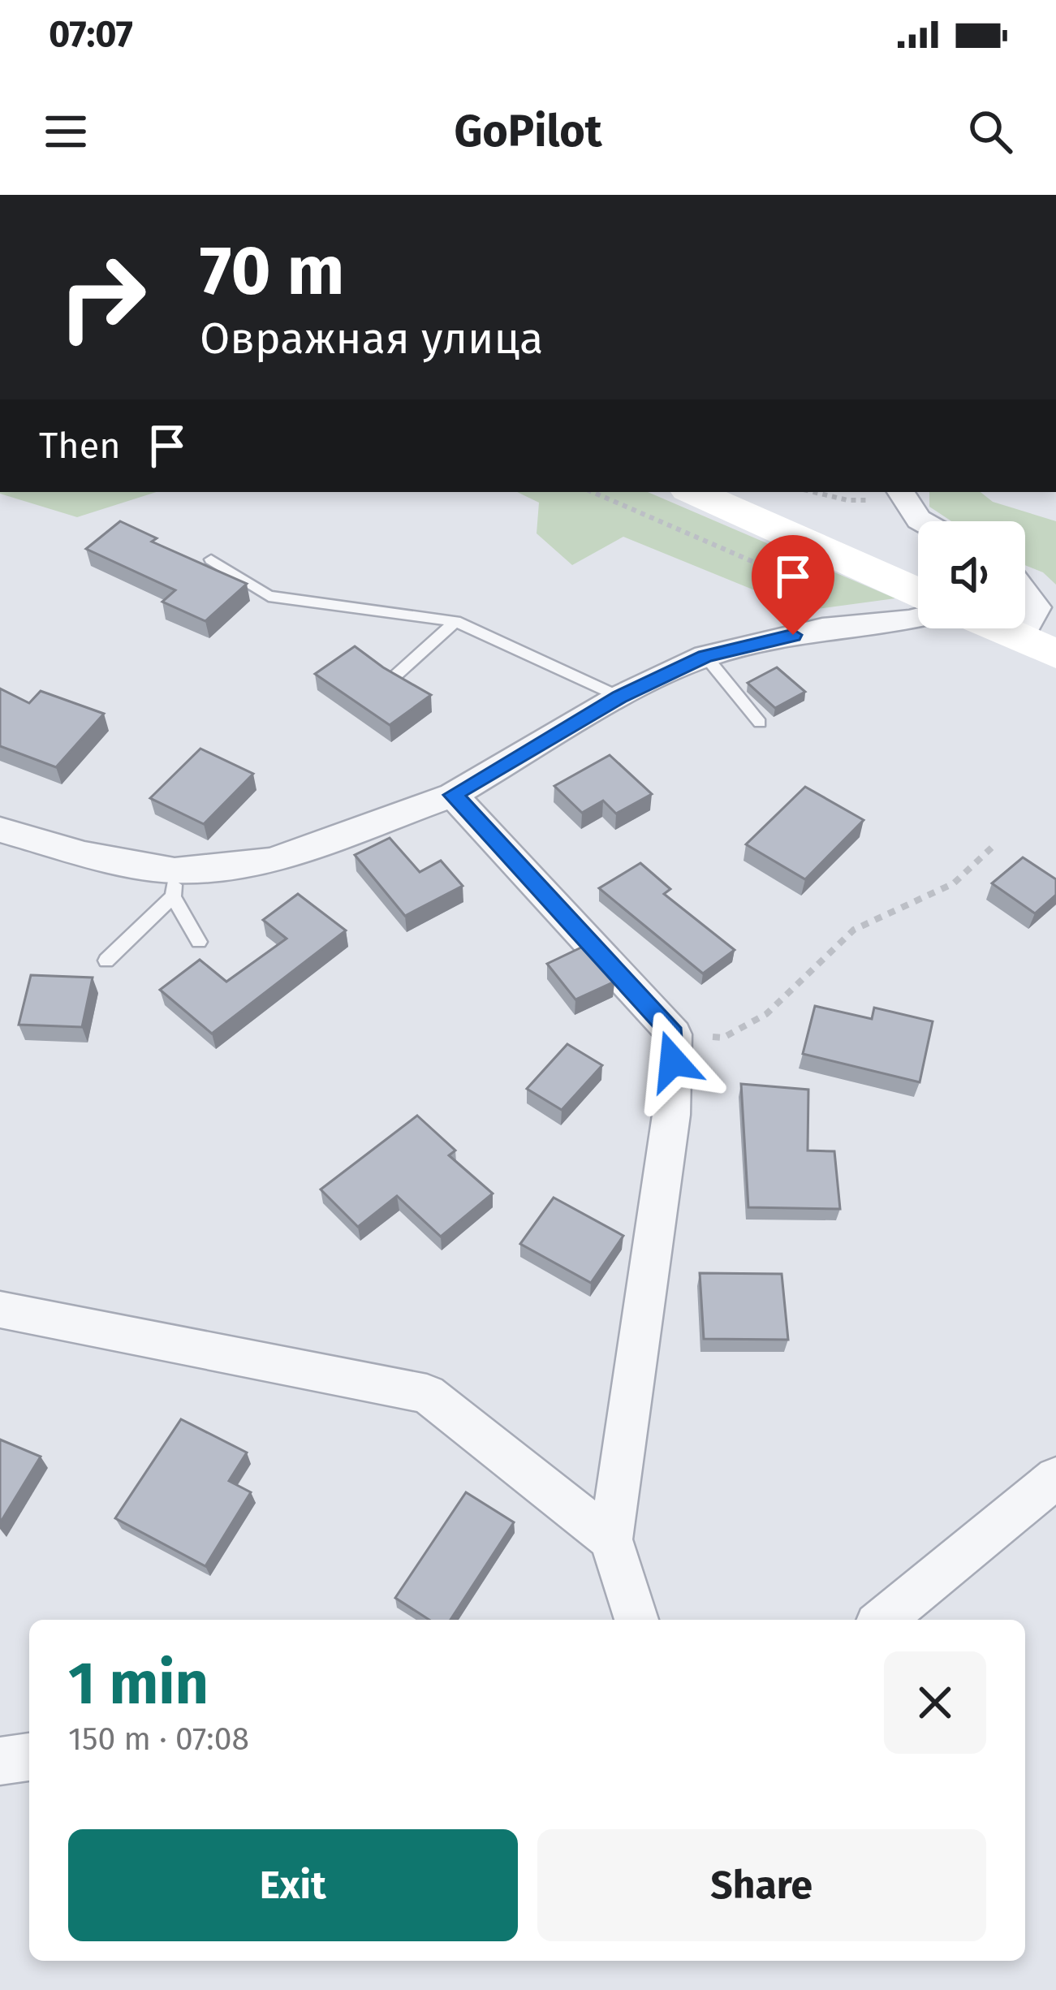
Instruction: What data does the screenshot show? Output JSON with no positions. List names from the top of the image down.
{
  "page": {
    "status": "07:07",
    "header": "GoPilot",
    "turn": ["70 m", "Овражная улица"],
    "then": "Then",
    "heading": ["1 min", "150 m · 07:08"],
    "buttons": ["Exit", "Share"]
  }
}
